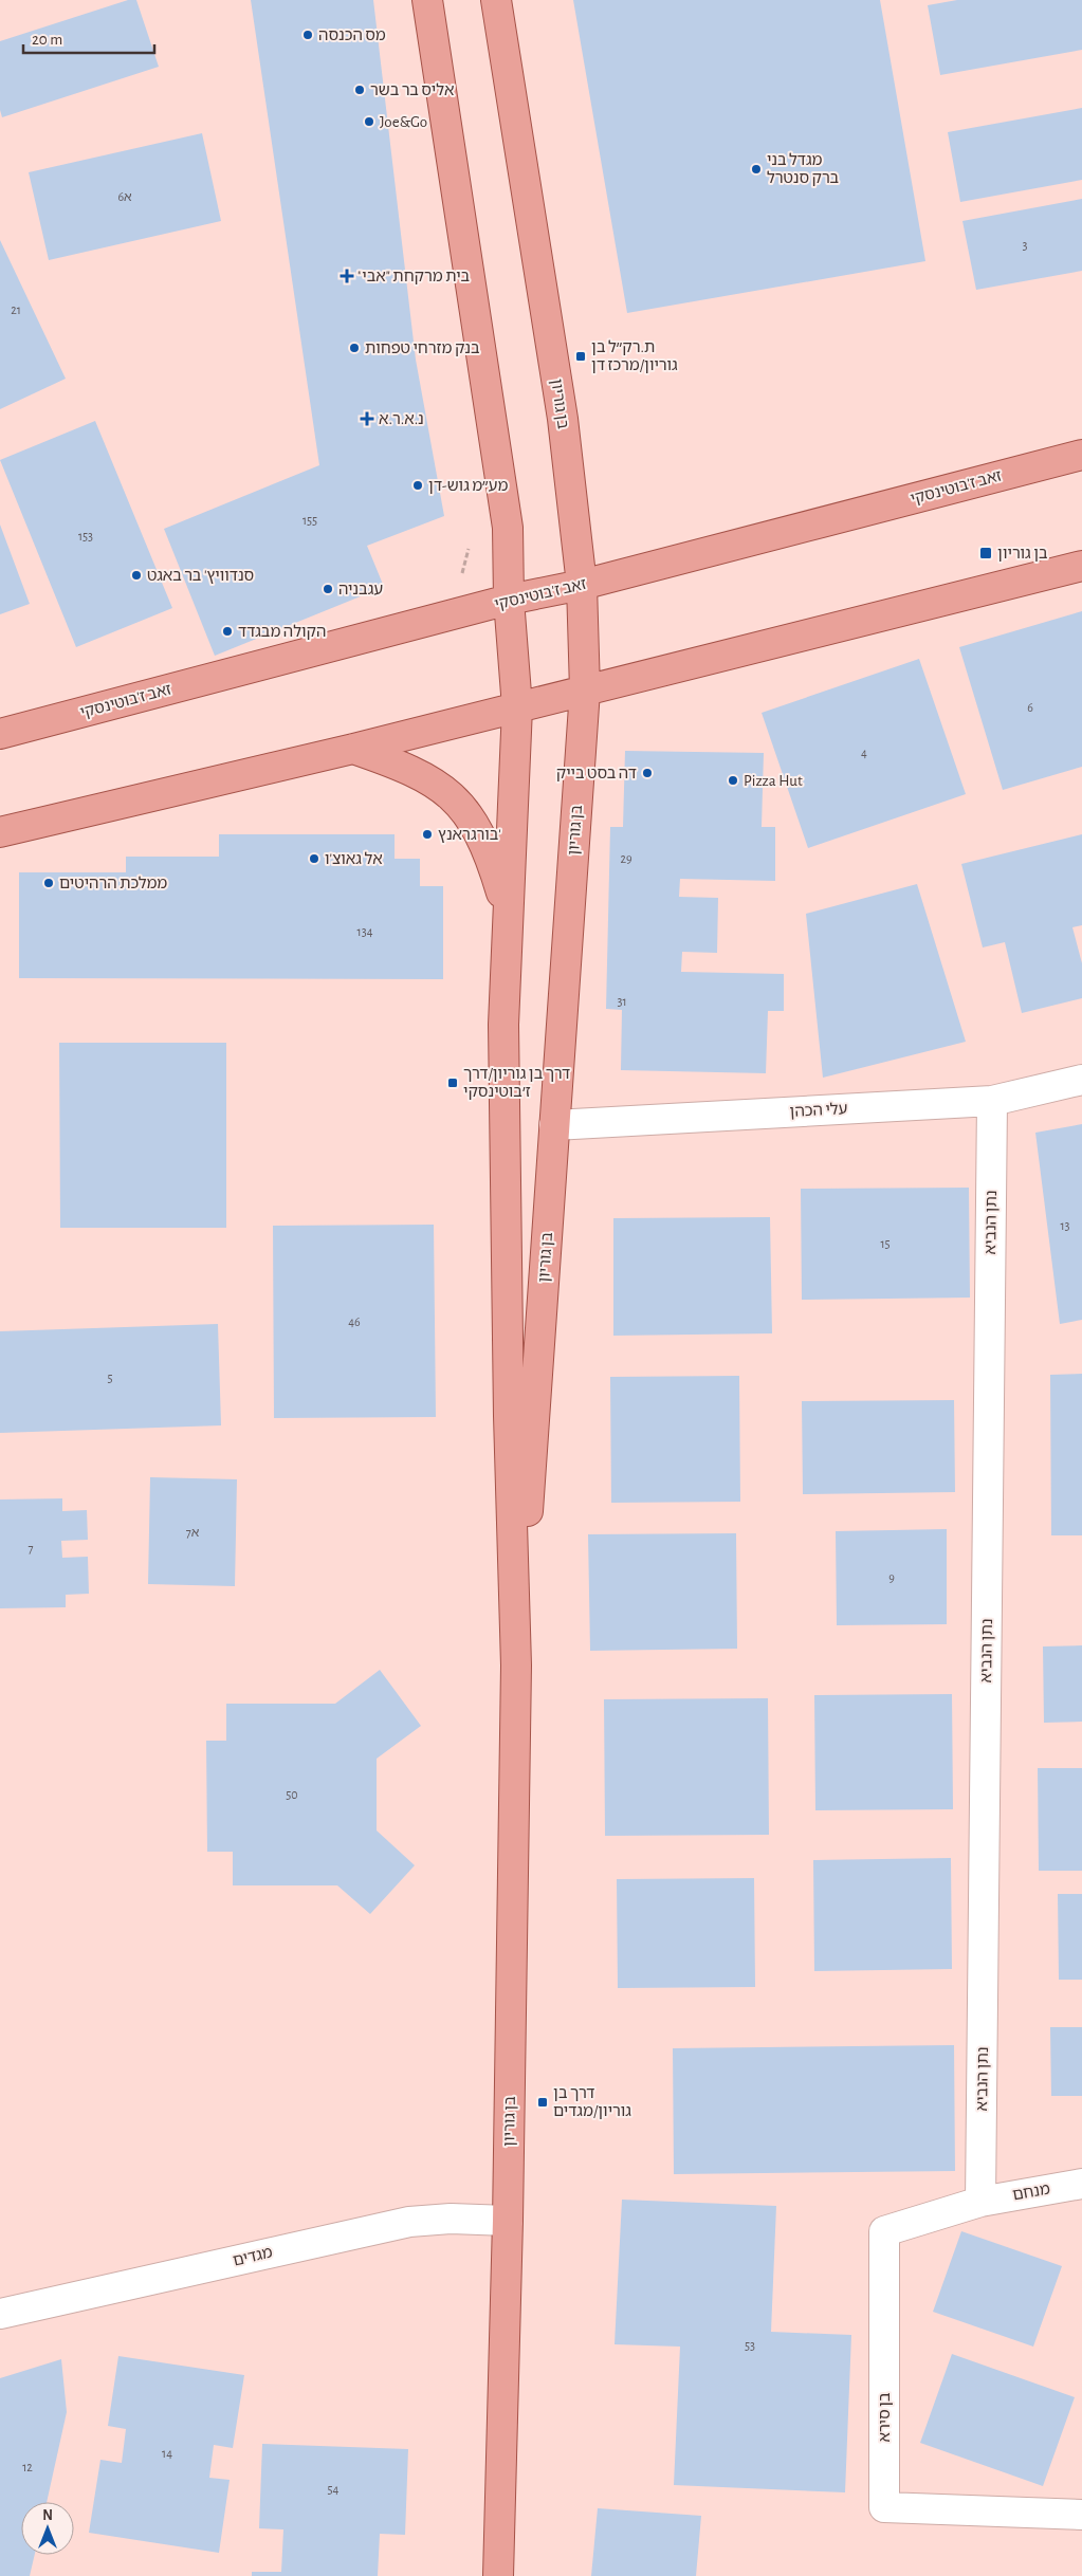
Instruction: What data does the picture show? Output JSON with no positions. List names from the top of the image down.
{
  "streets": {
    "main road": ["בן גוריון", "זאב ז'בוטינסקי"],
    "street": [
      "עלי הכהן",
      "נתן הנביא",
      "מנחם",
      "מגדים",
      "בן סירא"
    ]
  },
  "crossings": [
    ["בן גוריון", "זאב ז'בוטינסקי"],
    ["בן גוריון", "עלי הכהן"],
    ["בן גוריון", "מגדים"],
    ["עלי הכהן", "נתן הנביא"],
    ["נתן הנביא", "מנחם"],
    ["נתן הנביא", "בן סירא"],
    ["מנחם", "בן סירא"]
  ],
  "places": {
    "other": [
      "מס הכנסה",
      "אליס בר בשר",
      "Joe&Go",
      "מגדל בני ברק סנטרל",
      "בנק מזרחי טפחות",
      "מע״מ גוש-דן",
      "סנדוויץ' בר באגט",
      "עגבניה",
      "הקולה מבגדד",
      "דה בסט בייק",
      "Pizza Hut",
      "בורגראנץ'",
      "אל גאוצ'ו",
      "ממלכת הרהיטים"
    ],
    "health": ["\"בית מרקחת \"אבי", "נ.א.ר.א"],
    "transit": [
      "ת.רק״ל בן גוריון/מרכז דן",
      "בן גוריון",
      "דרך בן גוריון/דרך ז׳בוטינסקי",
      "דרך בן גוריון/מגדים"
    ]
  },
  "house_numbers": [
    "6א",
    "3",
    "21",
    "155",
    "153",
    "6",
    "4",
    "29",
    "134",
    "31",
    "13",
    "15",
    "46",
    "5",
    "7א",
    "7",
    "9",
    "50",
    "53",
    "14",
    "12",
    "54"
  ],
  "scale_bar": "20 m",
  "north": "top"
}
